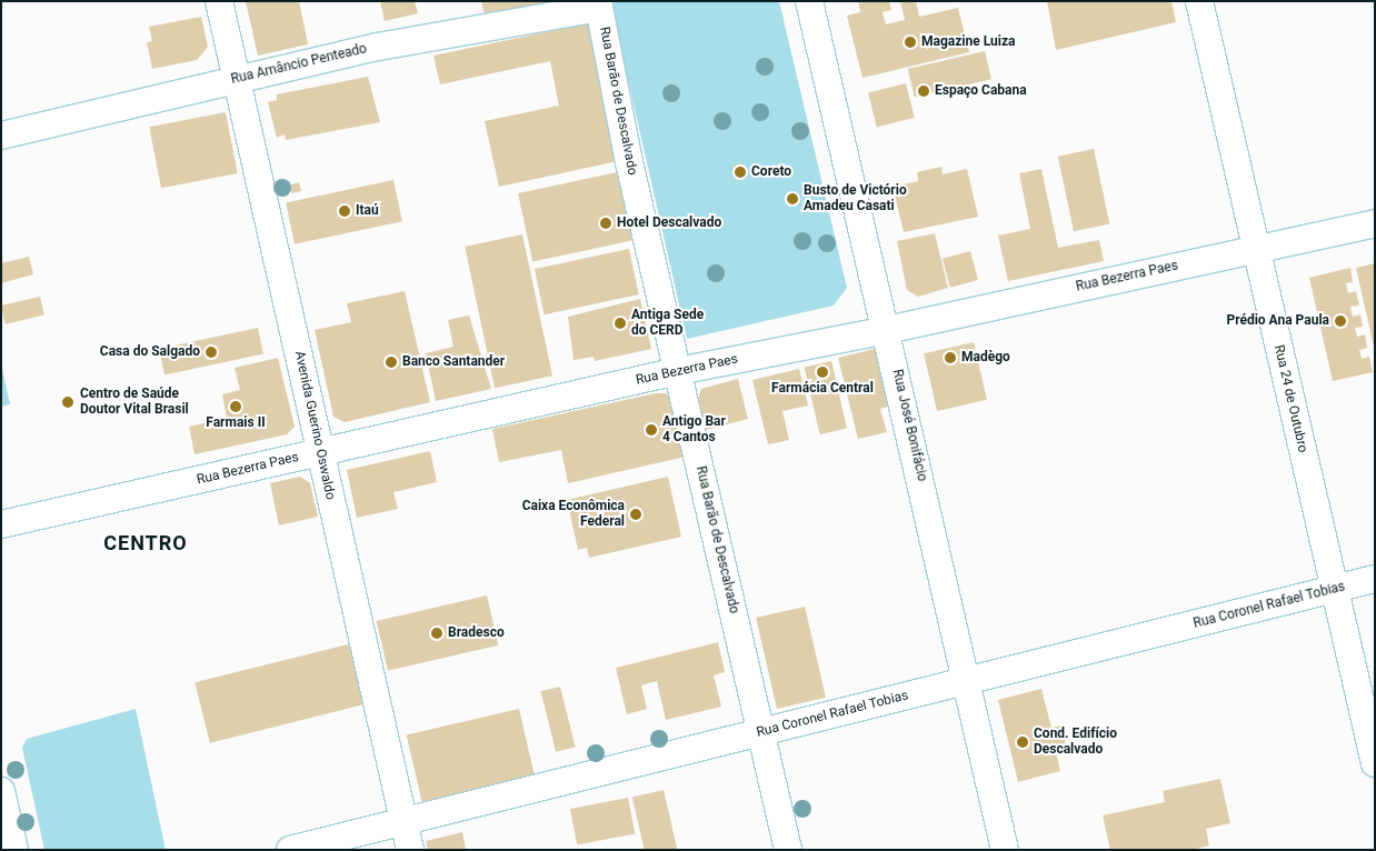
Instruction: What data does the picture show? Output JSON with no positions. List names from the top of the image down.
{
  "streets": {
    "street": [
      "Rua Amâncio Penteado",
      "Rua Barão de Descalvado",
      "Rua Bezerra Paes",
      "Rua 24 de Outubro",
      "Avenida Guerino Oswaldo",
      "Rua José Bonifácio",
      "Rua Coronel Rafael Tobias"
    ]
  },
  "crossings": [
    ["Rua Amâncio Penteado", "Rua Barão de Descalvado"],
    ["Rua Amâncio Penteado", "Avenida Guerino Oswaldo"],
    ["Rua Barão de Descalvado", "Rua Bezerra Paes"],
    ["Rua Barão de Descalvado", "Rua Coronel Rafael Tobias"],
    ["Rua Bezerra Paes", "Rua 24 de Outubro"],
    ["Rua Bezerra Paes", "Avenida Guerino Oswaldo"],
    ["Rua Bezerra Paes", "Rua José Bonifácio"],
    ["Rua 24 de Outubro", "Rua Coronel Rafael Tobias"],
    ["Avenida Guerino Oswaldo", "Rua Coronel Rafael Tobias"],
    ["Rua José Bonifácio", "Rua Coronel Rafael Tobias"]
  ],
  "districts": ["CENTRO"],
  "places": [
    "Magazine Luiza",
    "Espaço Cabana",
    "Coreto",
    "Busto de Victório Amadeu Casati",
    "Itaú",
    "Hotel Descalvado",
    "Prédio Ana Paula",
    "Antiga Sede do CERD",
    "Casa do Salgado",
    "Madègo",
    "Banco Santander",
    "Farmácia Central",
    "Centro de Saúde Doutor Vital Brasil",
    "Farmais II",
    "Antigo Bar 4 Cantos",
    "Caixa Econômica Federal",
    "Bradesco",
    "Cond. Edifício Descalvado"
  ]
}
